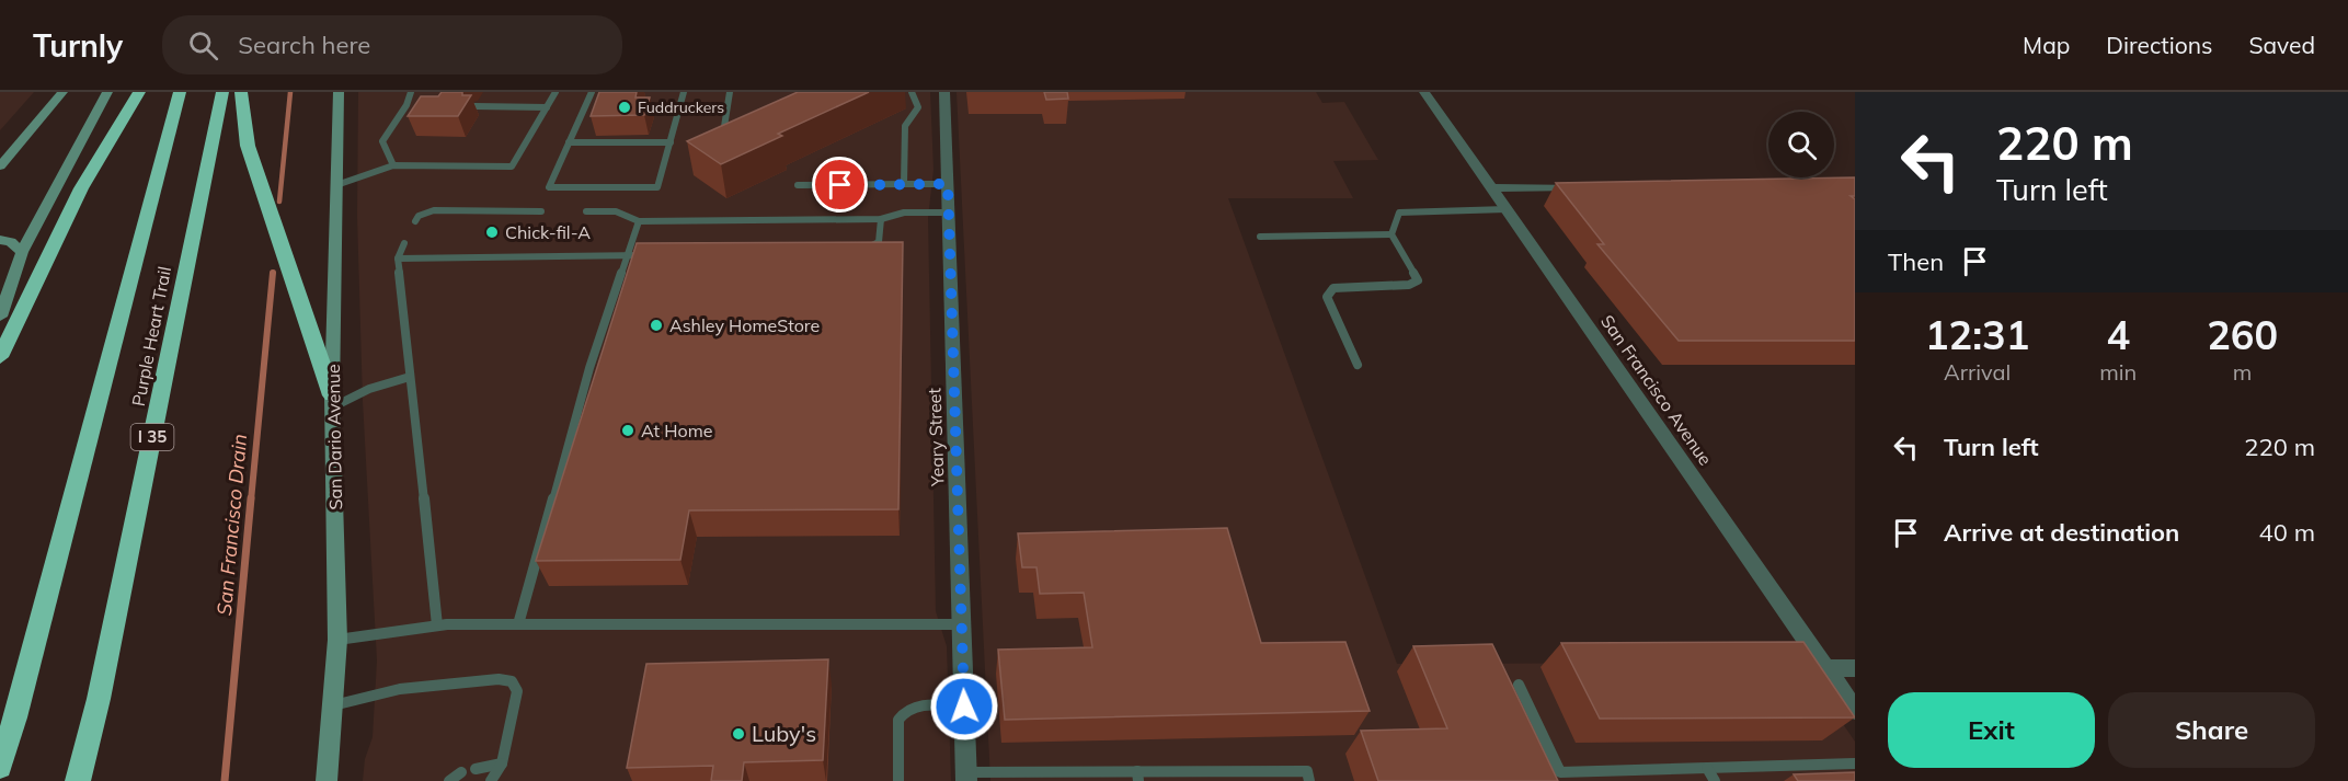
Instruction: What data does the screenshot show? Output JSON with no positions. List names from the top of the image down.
{
  "streets": {
    "highway": ["Purple Heart Trail", "I 35"],
    "main road": ["San Dario Avenue"],
    "street": ["San Francisco Avenue", "Yeary Street"]
  },
  "water": ["San Francisco Drain"],
  "places": [
    "Fuddruckers",
    "Chick-fil-A",
    "Ashley HomeStore",
    "At Home",
    "Luby's"
  ],
  "page": {
    "header": "Turnly",
    "search": "Search here",
    "nav": ["Map", "Directions", "Saved"],
    "turn": ["220 m", "Turn left"],
    "then": "Then",
    "eta": [
      "12:31",
      "Arrival",
      "4",
      "min",
      "260",
      "m"
    ],
    "list": [
      {
        "name": "Turn left",
        "value": "220 m"
      },
      {
        "name": "Arrive at destination",
        "value": "40 m"
      }
    ],
    "buttons": ["Exit", "Share"]
  }
}
